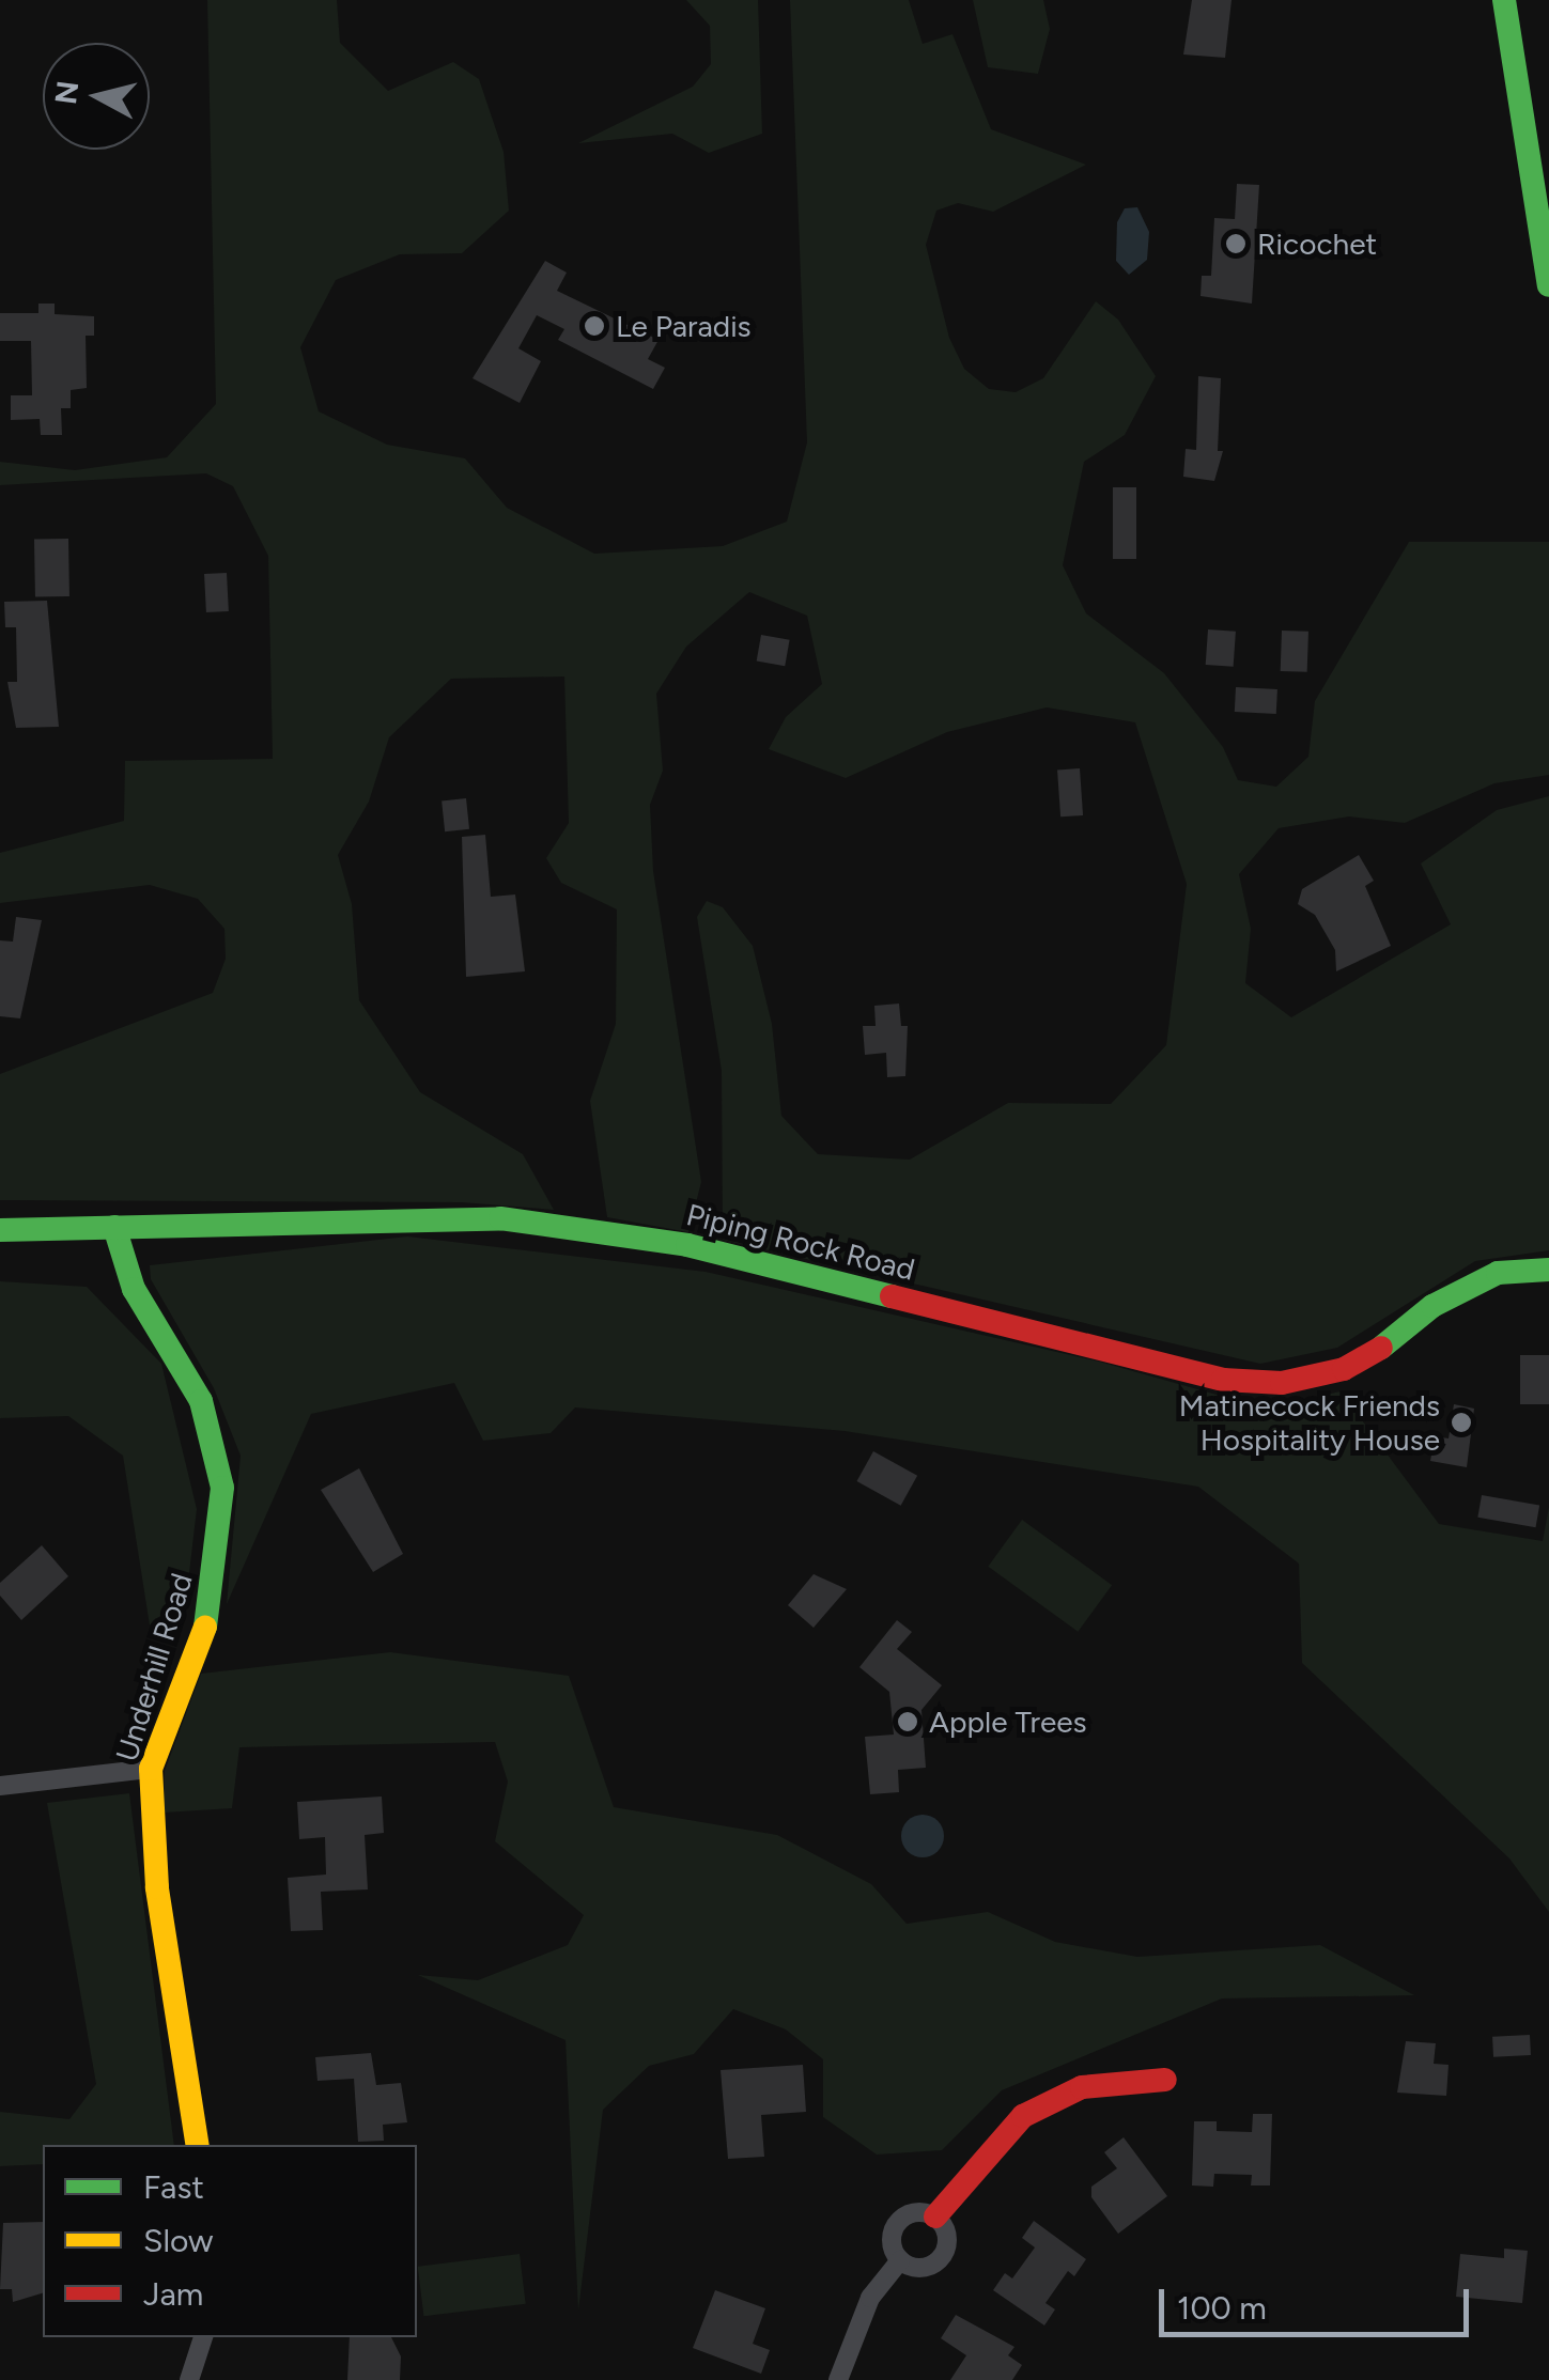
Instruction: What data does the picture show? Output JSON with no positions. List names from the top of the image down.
{
  "streets": {
    "street": ["Piping Rock Road", "Underhill Road"]
  },
  "crossings": [
    ["Piping Rock Road", "Underhill Road"]
  ],
  "places": [
    "Ricochet",
    "Le Paradis",
    "Matinecock Friends Hospitality House",
    "Apple Trees"
  ],
  "legend": ["Fast", "Slow", "Jam"],
  "scale_bar": "100 m",
  "north": "left"
}
